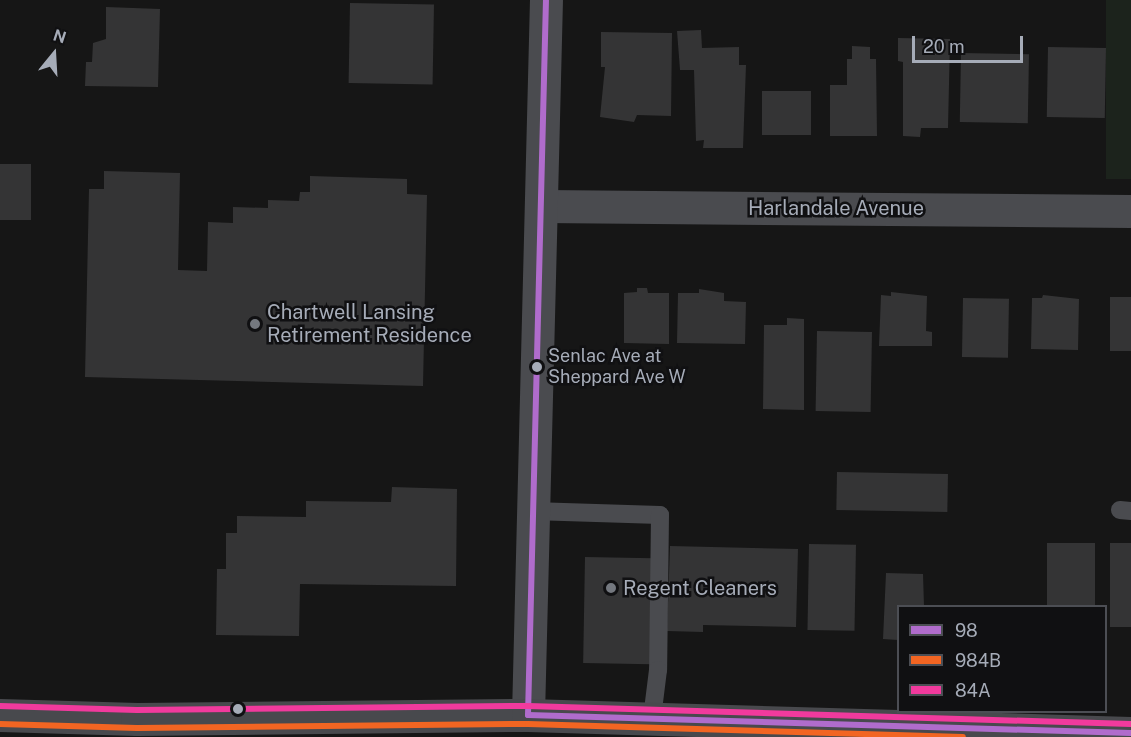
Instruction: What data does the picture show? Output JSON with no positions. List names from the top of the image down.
{
  "streets": {
    "street": ["Harlandale Avenue"]
  },
  "places": ["Chartwell Lansing Retirement Residence", "Senlac Ave at Sheppard Ave W", "Regent Cleaners"],
  "lines": ["transit line 98", "transit line 84A", "transit line 984B"],
  "legend": ["98", "984B", "84A"],
  "scale_bar": "20 m",
  "north": "top"
}
